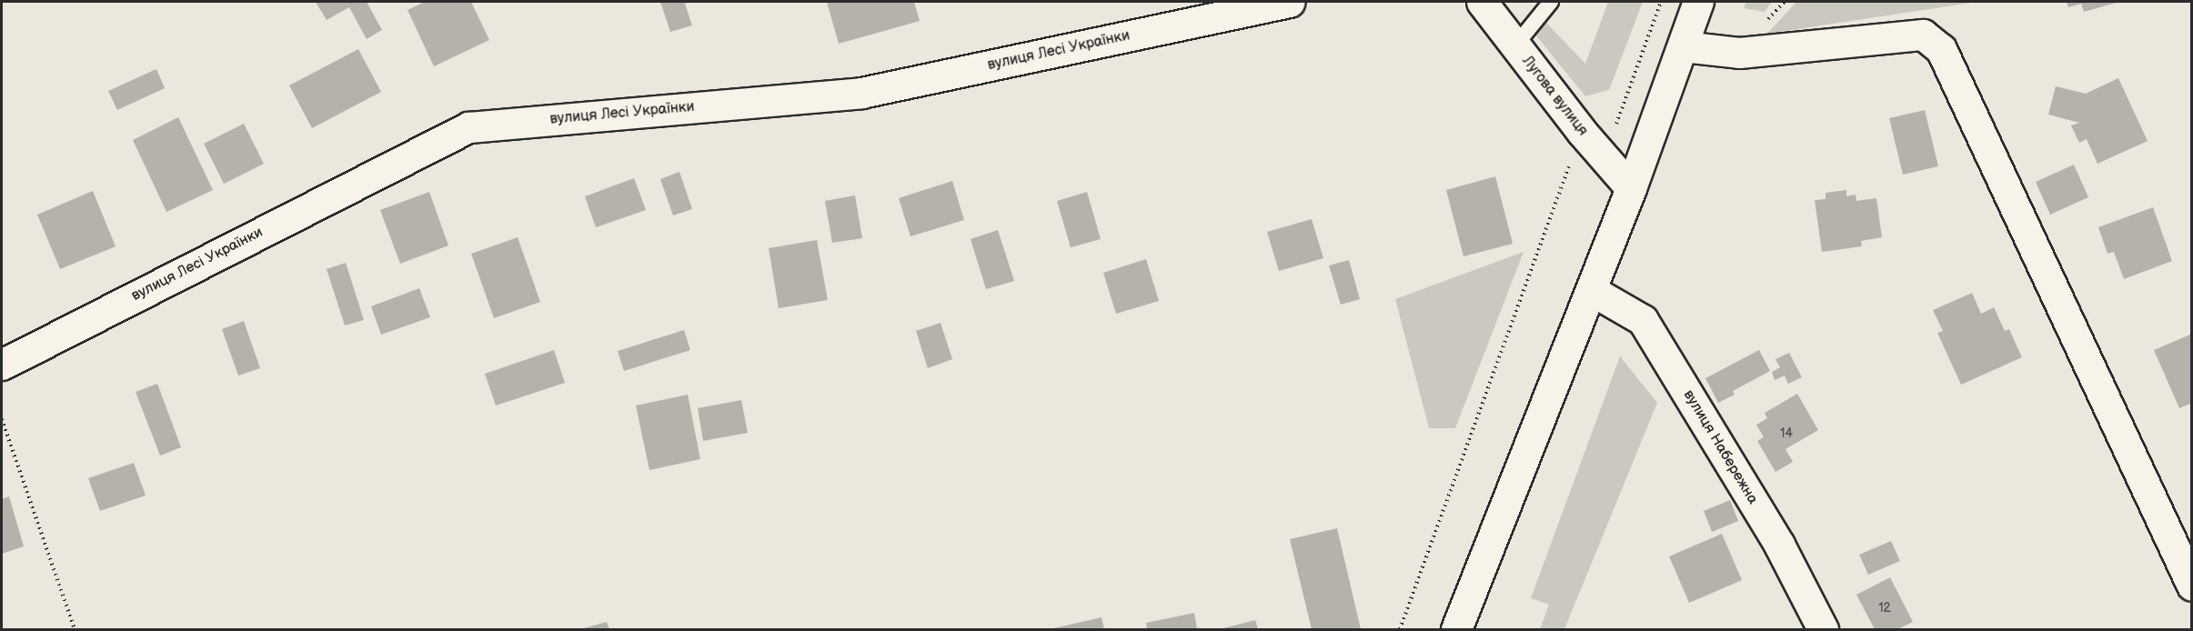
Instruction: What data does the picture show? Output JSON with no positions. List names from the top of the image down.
{
  "streets": {
    "street": ["вулиця Лесі Українки", "Лугова вулиця", "вулиця Набережна"]
  },
  "house_numbers": ["14", "12"]
}
